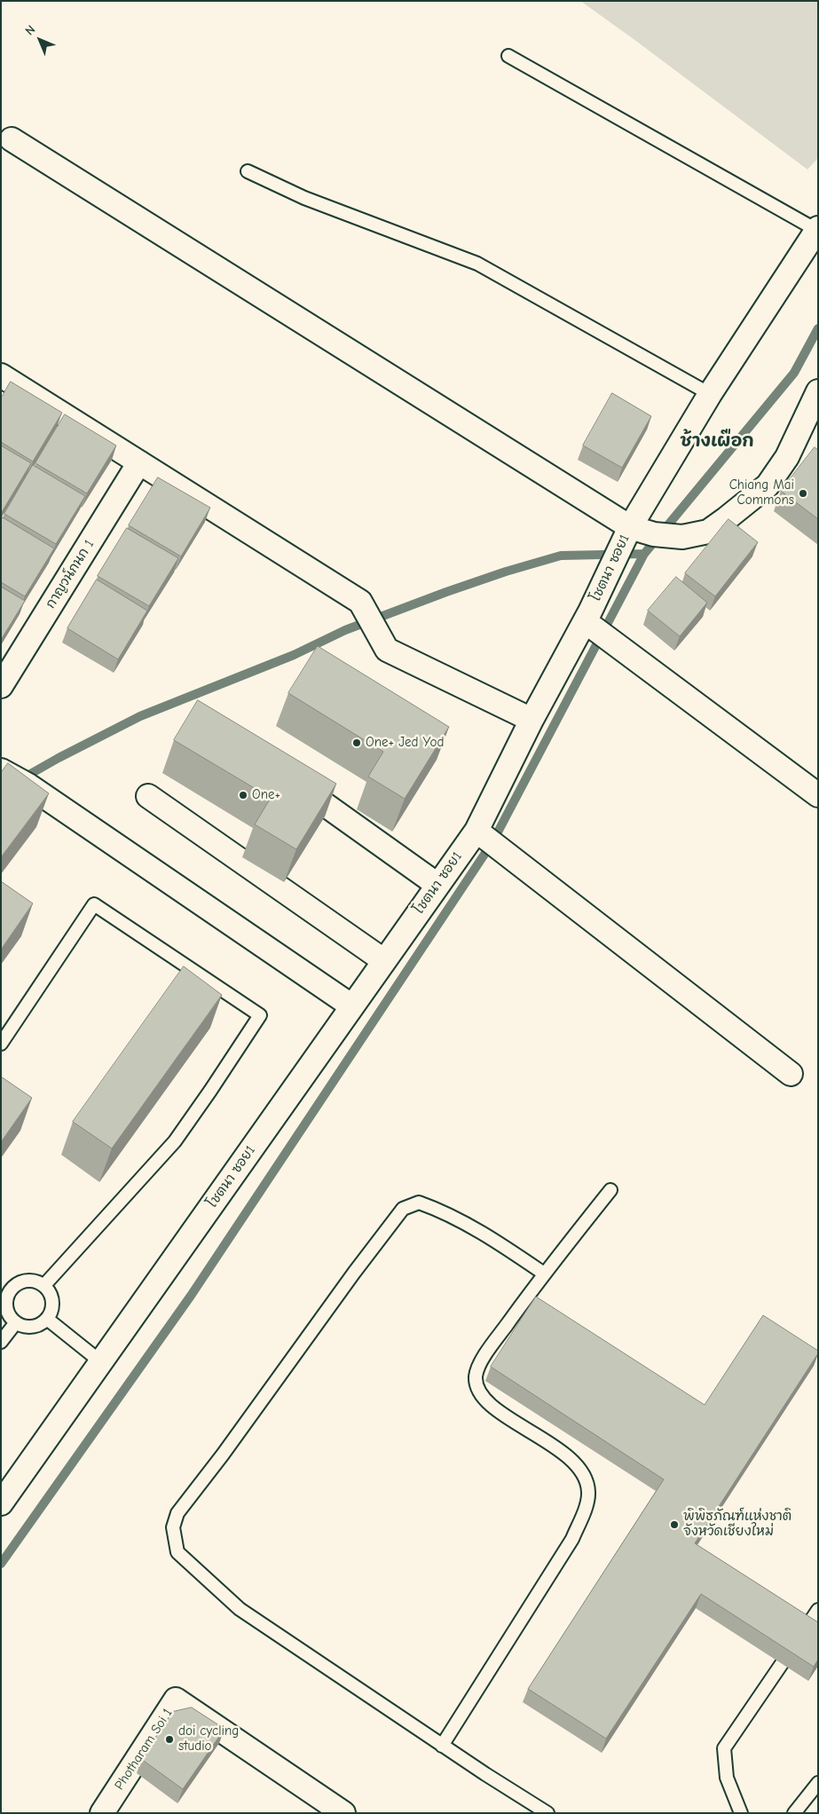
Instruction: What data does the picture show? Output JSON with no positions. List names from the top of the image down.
{
  "streets": {
    "street": ["โชตนา ซอย1", "กาญวน์กนก 1", "Photharam Soi 1"]
  },
  "districts": ["ช้างเผือก"],
  "places": [
    "Chiang Mai Commons",
    "One+ Jed Yod",
    "One+",
    "พิพิธภัณฑ์แห่งชาติ จังหวัดเชียงใหม่",
    "doi cycling studio"
  ],
  "north": "top left"
}
